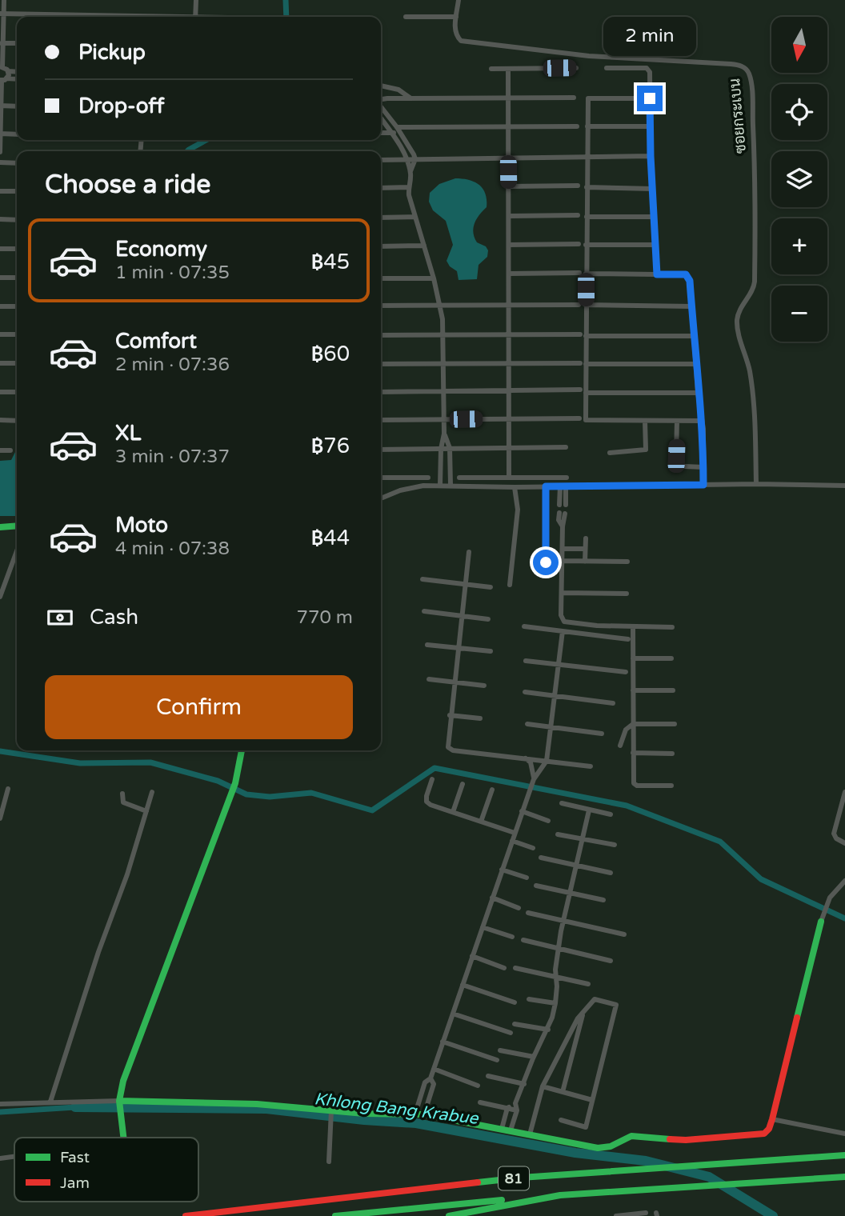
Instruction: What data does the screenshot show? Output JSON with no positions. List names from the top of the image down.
{
  "streets": {
    "main road": ["81"],
    "street": ["ซอยกระเบน"]
  },
  "water": ["Khlong Bang Krabue"],
  "legend": ["Fast", "Jam"],
  "north": "bottom",
  "page": {
    "map_buttons": ["+", "−"],
    "bubble": "2 min",
    "banner": ["Pickup", "Drop-off"],
    "heading": "Choose a ride",
    "list": [
      {
        "name": "Economy",
        "note": "1 min · 07:35",
        "value": "฿45"
      },
      {
        "name": "Comfort",
        "note": "2 min · 07:36",
        "value": "฿60"
      },
      {
        "name": "XL",
        "note": "3 min · 07:37",
        "value": "฿76"
      },
      {
        "name": "Moto",
        "note": "4 min · 07:38",
        "value": "฿44"
      }
    ],
    "pay": ["Cash", "770 m"],
    "buttons": "Confirm"
  }
}
